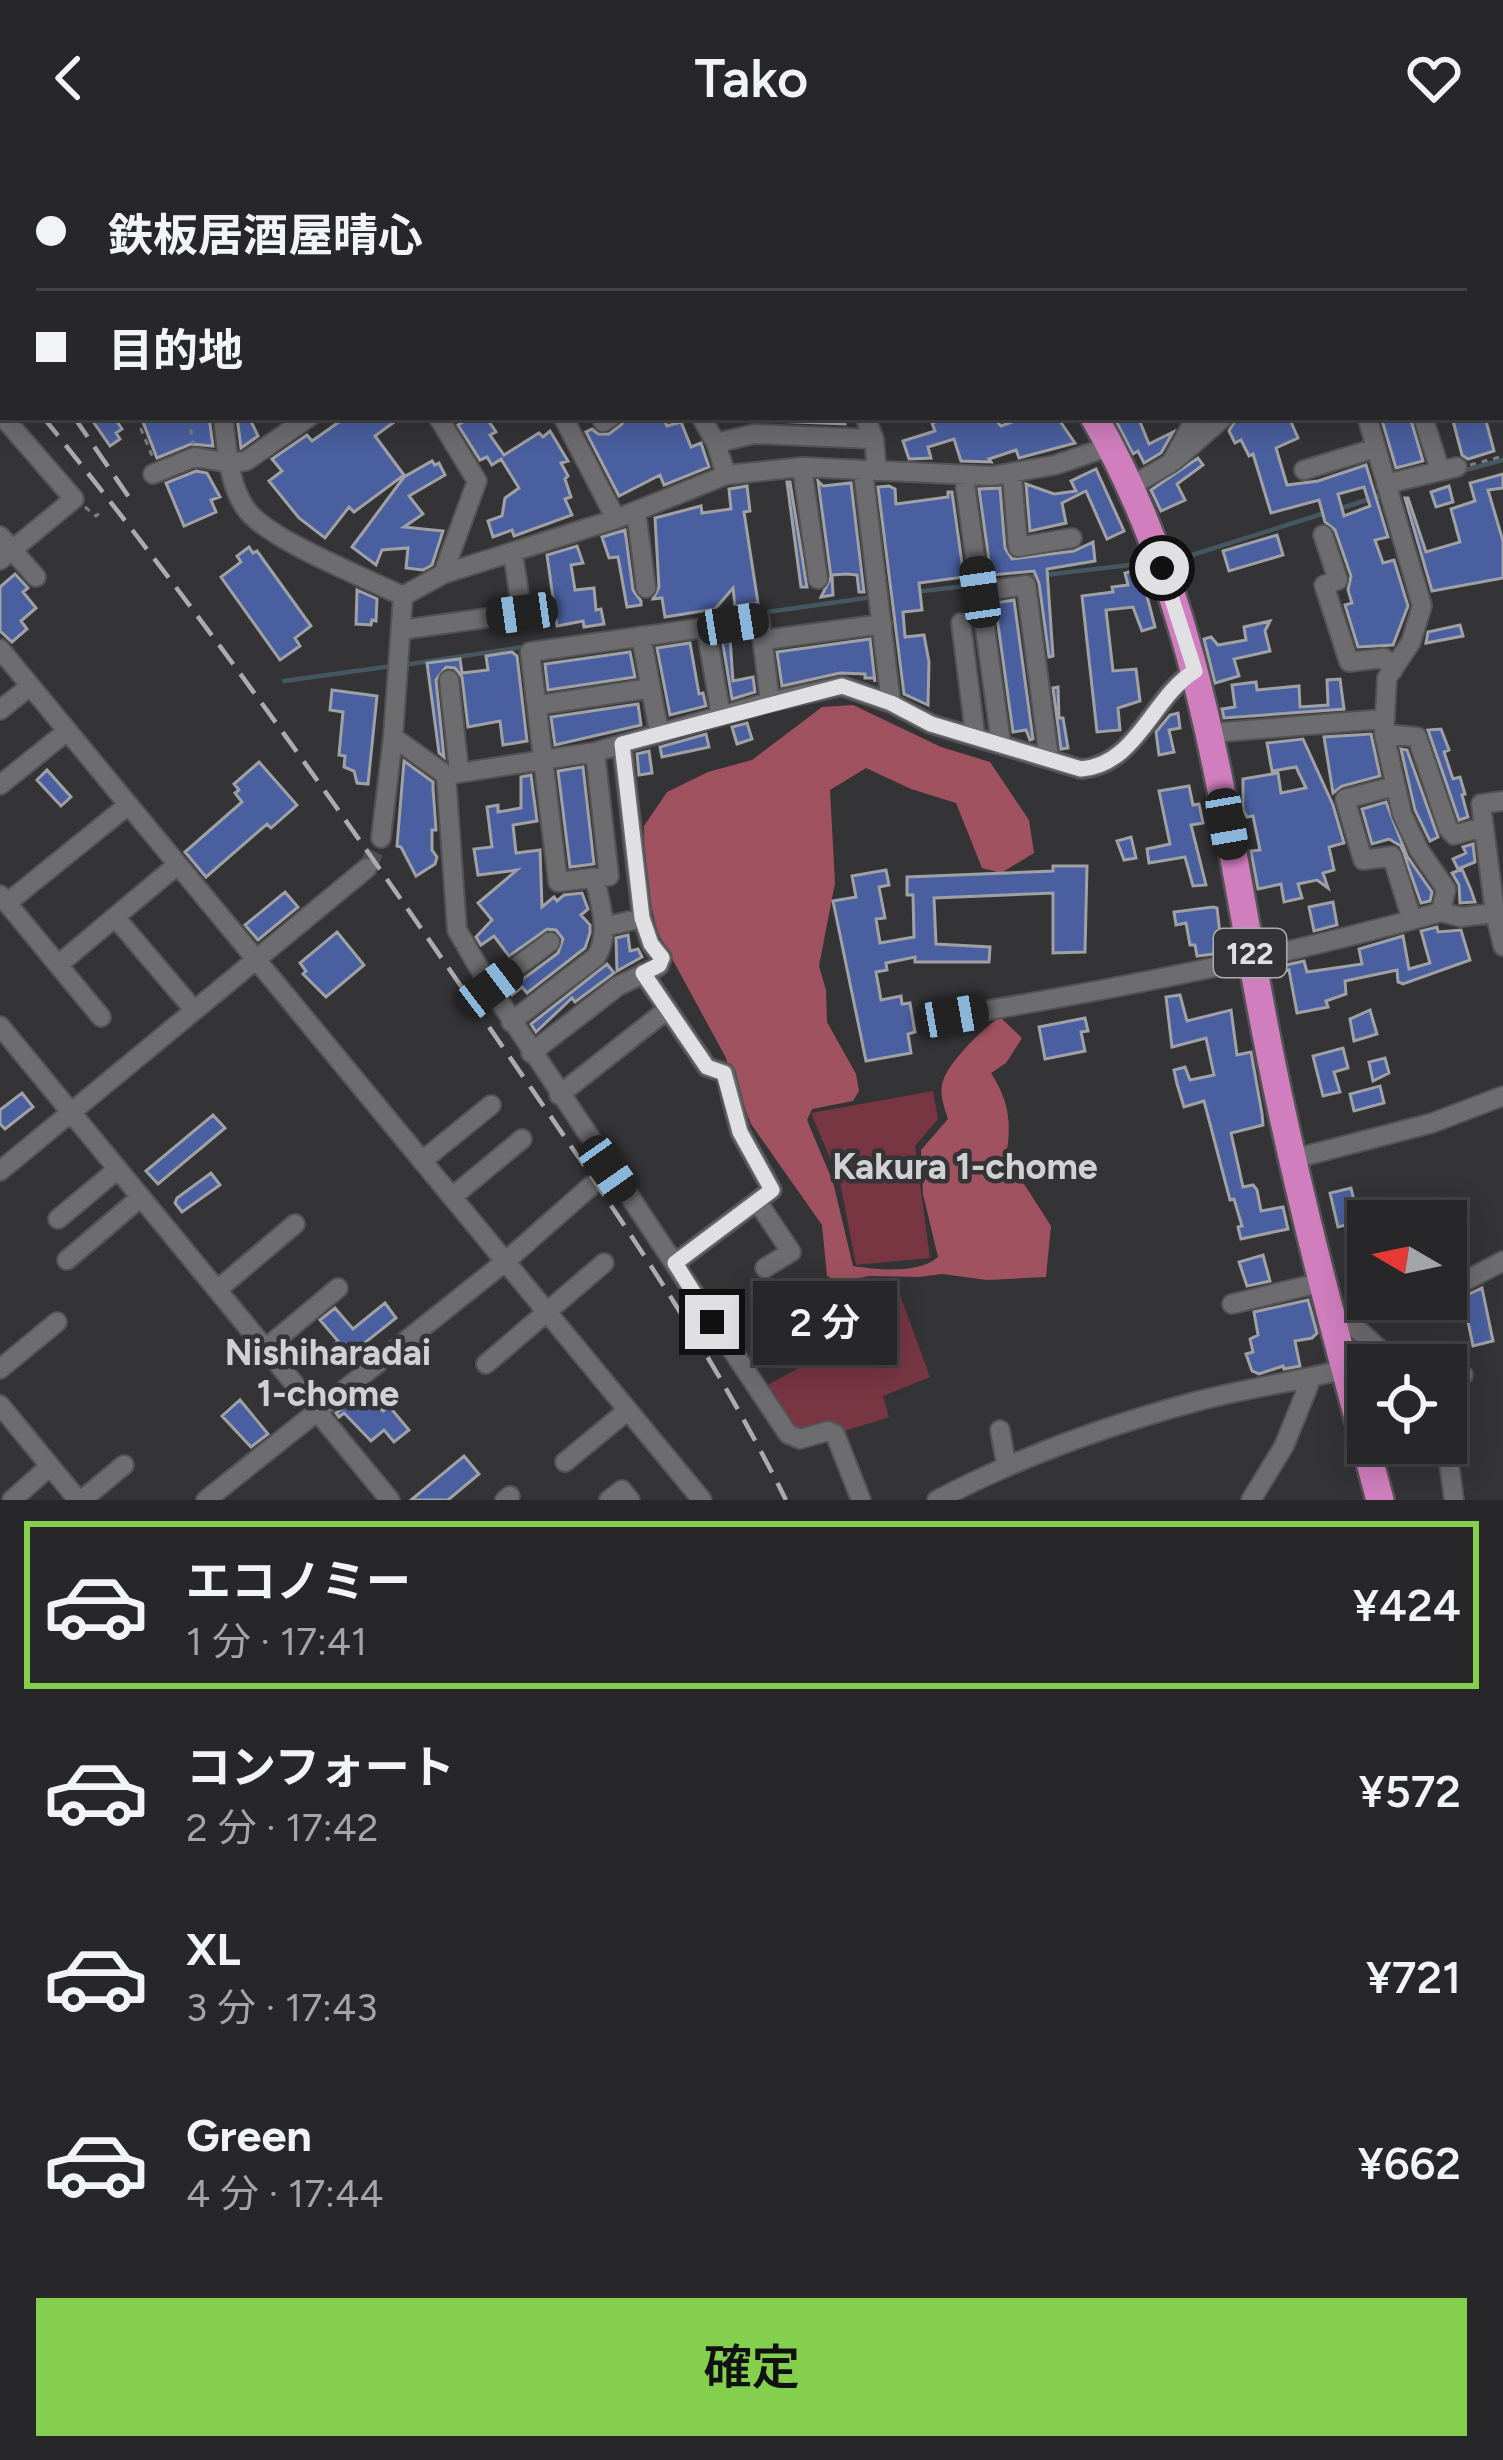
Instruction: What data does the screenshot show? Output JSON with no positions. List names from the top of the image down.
{
  "streets": {
    "highway": ["122"]
  },
  "districts": ["Kakura 1-chome", "Nishiharadai 1-chome"],
  "north": "left",
  "page": {
    "header": "Tako",
    "banner": ["鉄板居酒屋晴心", "目的地"],
    "bubble": "2 分",
    "list": [
      {
        "name": "エコノミー",
        "note": "1 分 · 17:41",
        "value": "¥424"
      },
      {
        "name": "コンフォート",
        "note": "2 分 · 17:42",
        "value": "¥572"
      },
      {
        "name": "XL",
        "note": "3 分 · 17:43",
        "value": "¥721"
      },
      {
        "name": "Green",
        "note": "4 分 · 17:44",
        "value": "¥662"
      }
    ],
    "buttons": "確定"
  }
}
